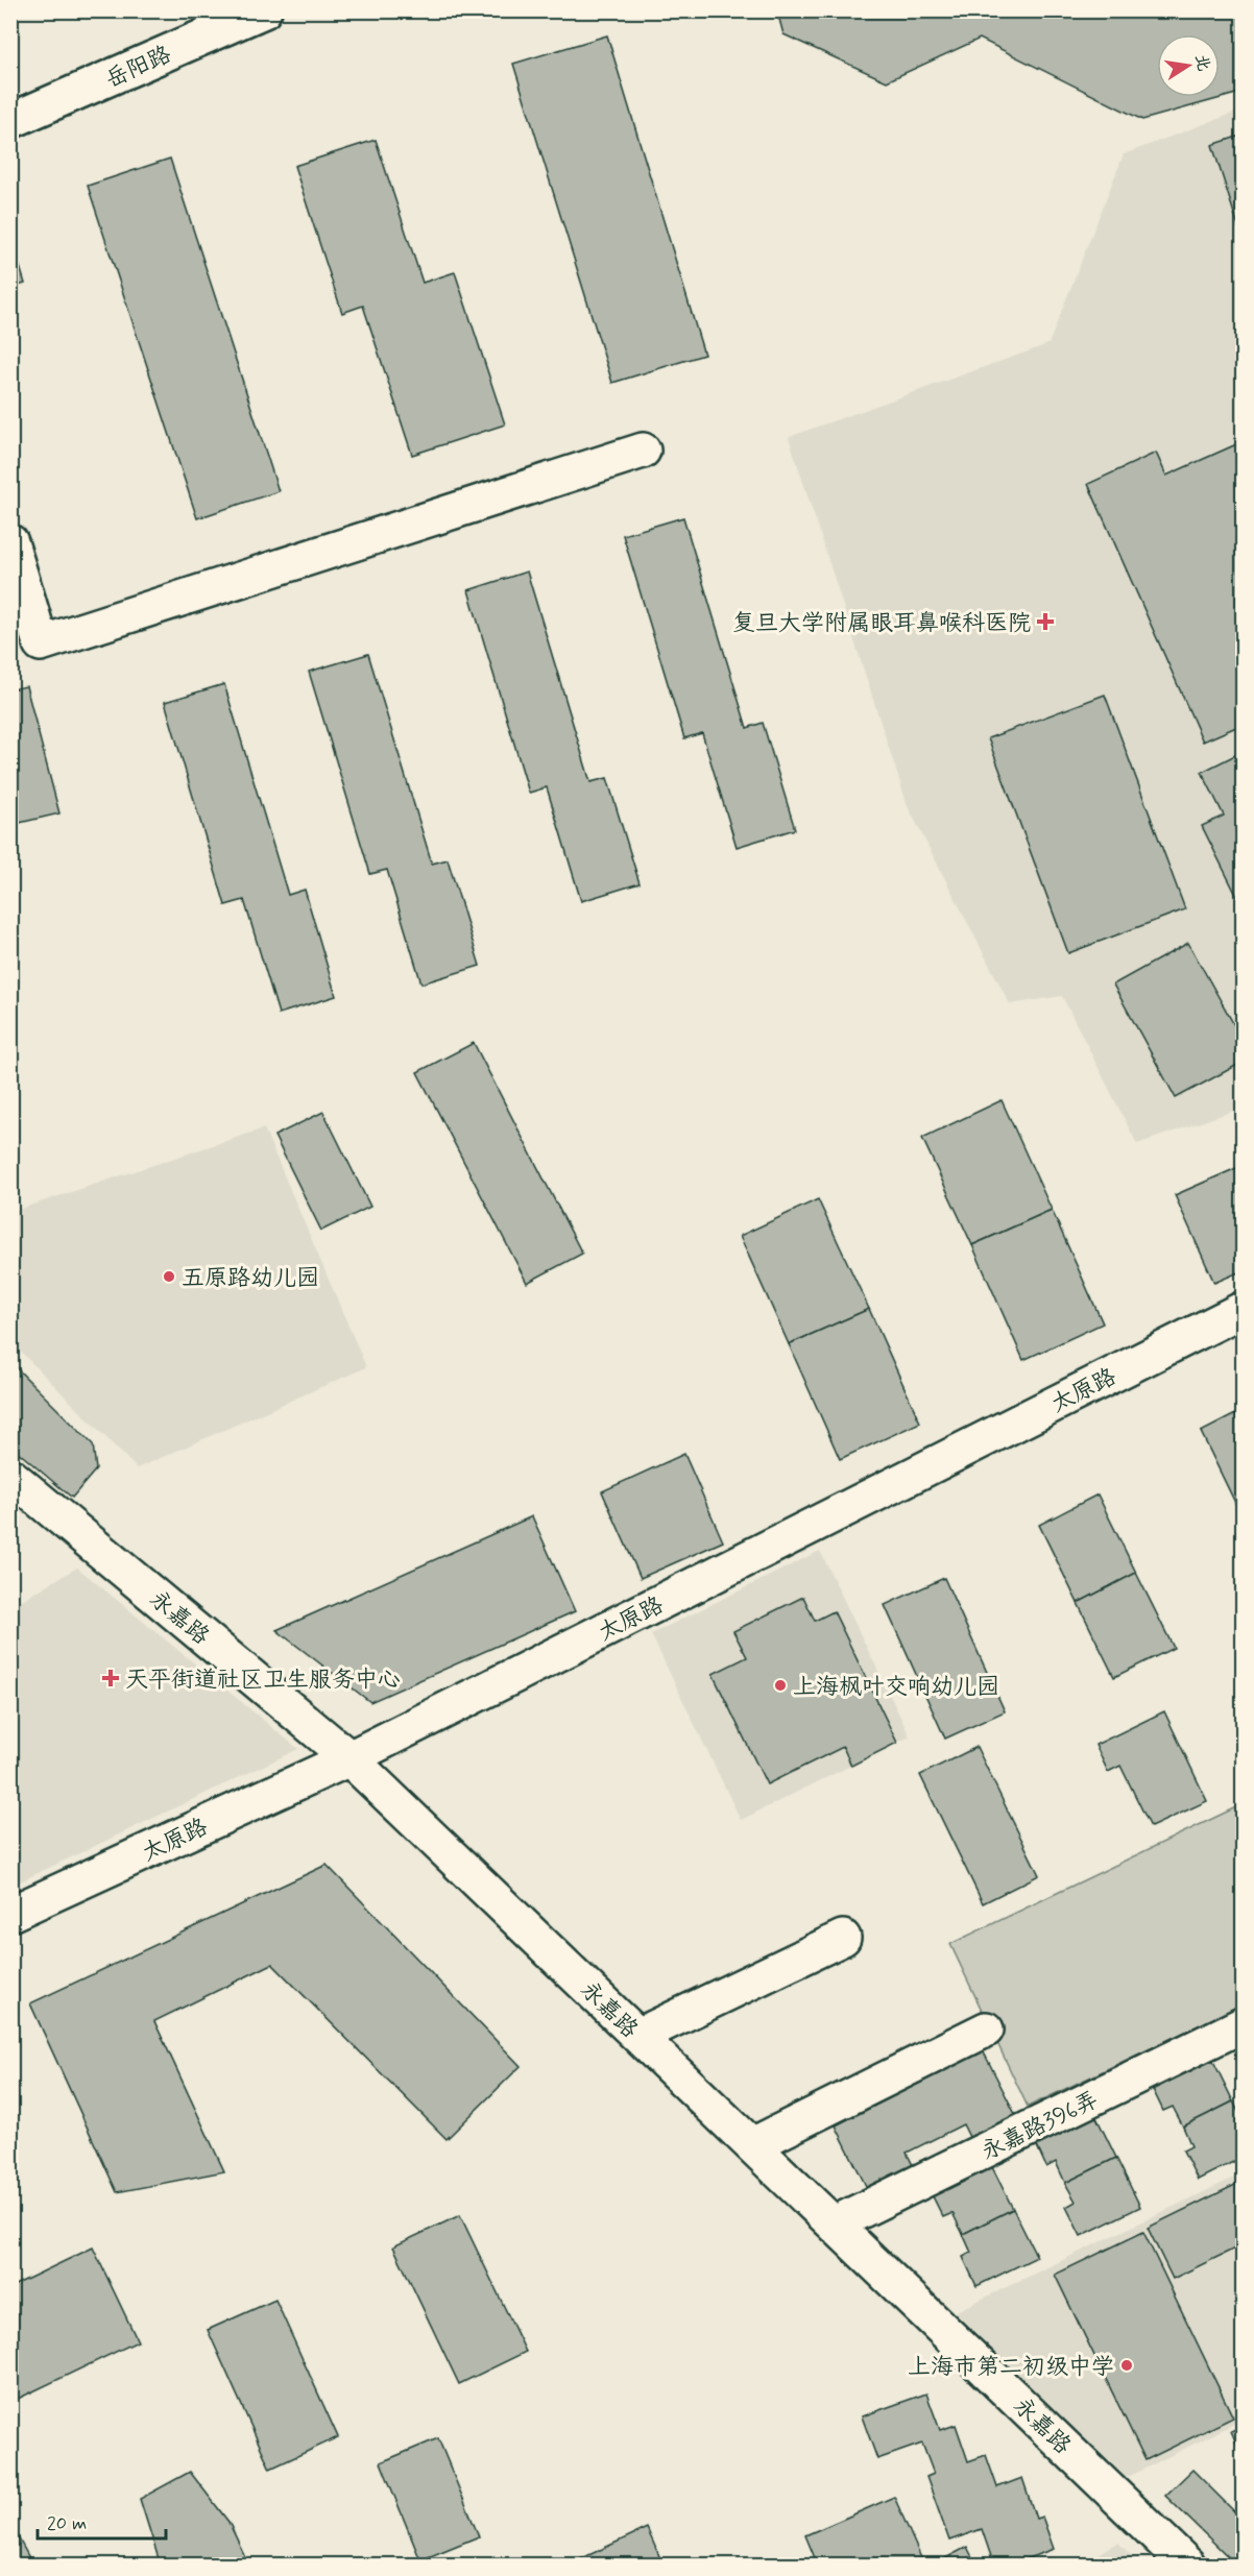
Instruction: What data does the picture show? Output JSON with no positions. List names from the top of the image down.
{
  "streets": {
    "street": [
      "岳阳路",
      "太原路",
      "永嘉路",
      "永嘉路396弄"
    ]
  },
  "crossings": [
    ["太原路", "永嘉路"],
    ["永嘉路", "永嘉路396弄"]
  ],
  "places": {
    "health": ["复旦大学附属眼耳鼻喉科医院", "天平街道社区卫生服务中心"],
    "other": ["五原路幼儿园", "上海枫叶交响幼儿园", "上海市第二初级中学"]
  },
  "scale_bar": "20 m",
  "north": "right"
}
